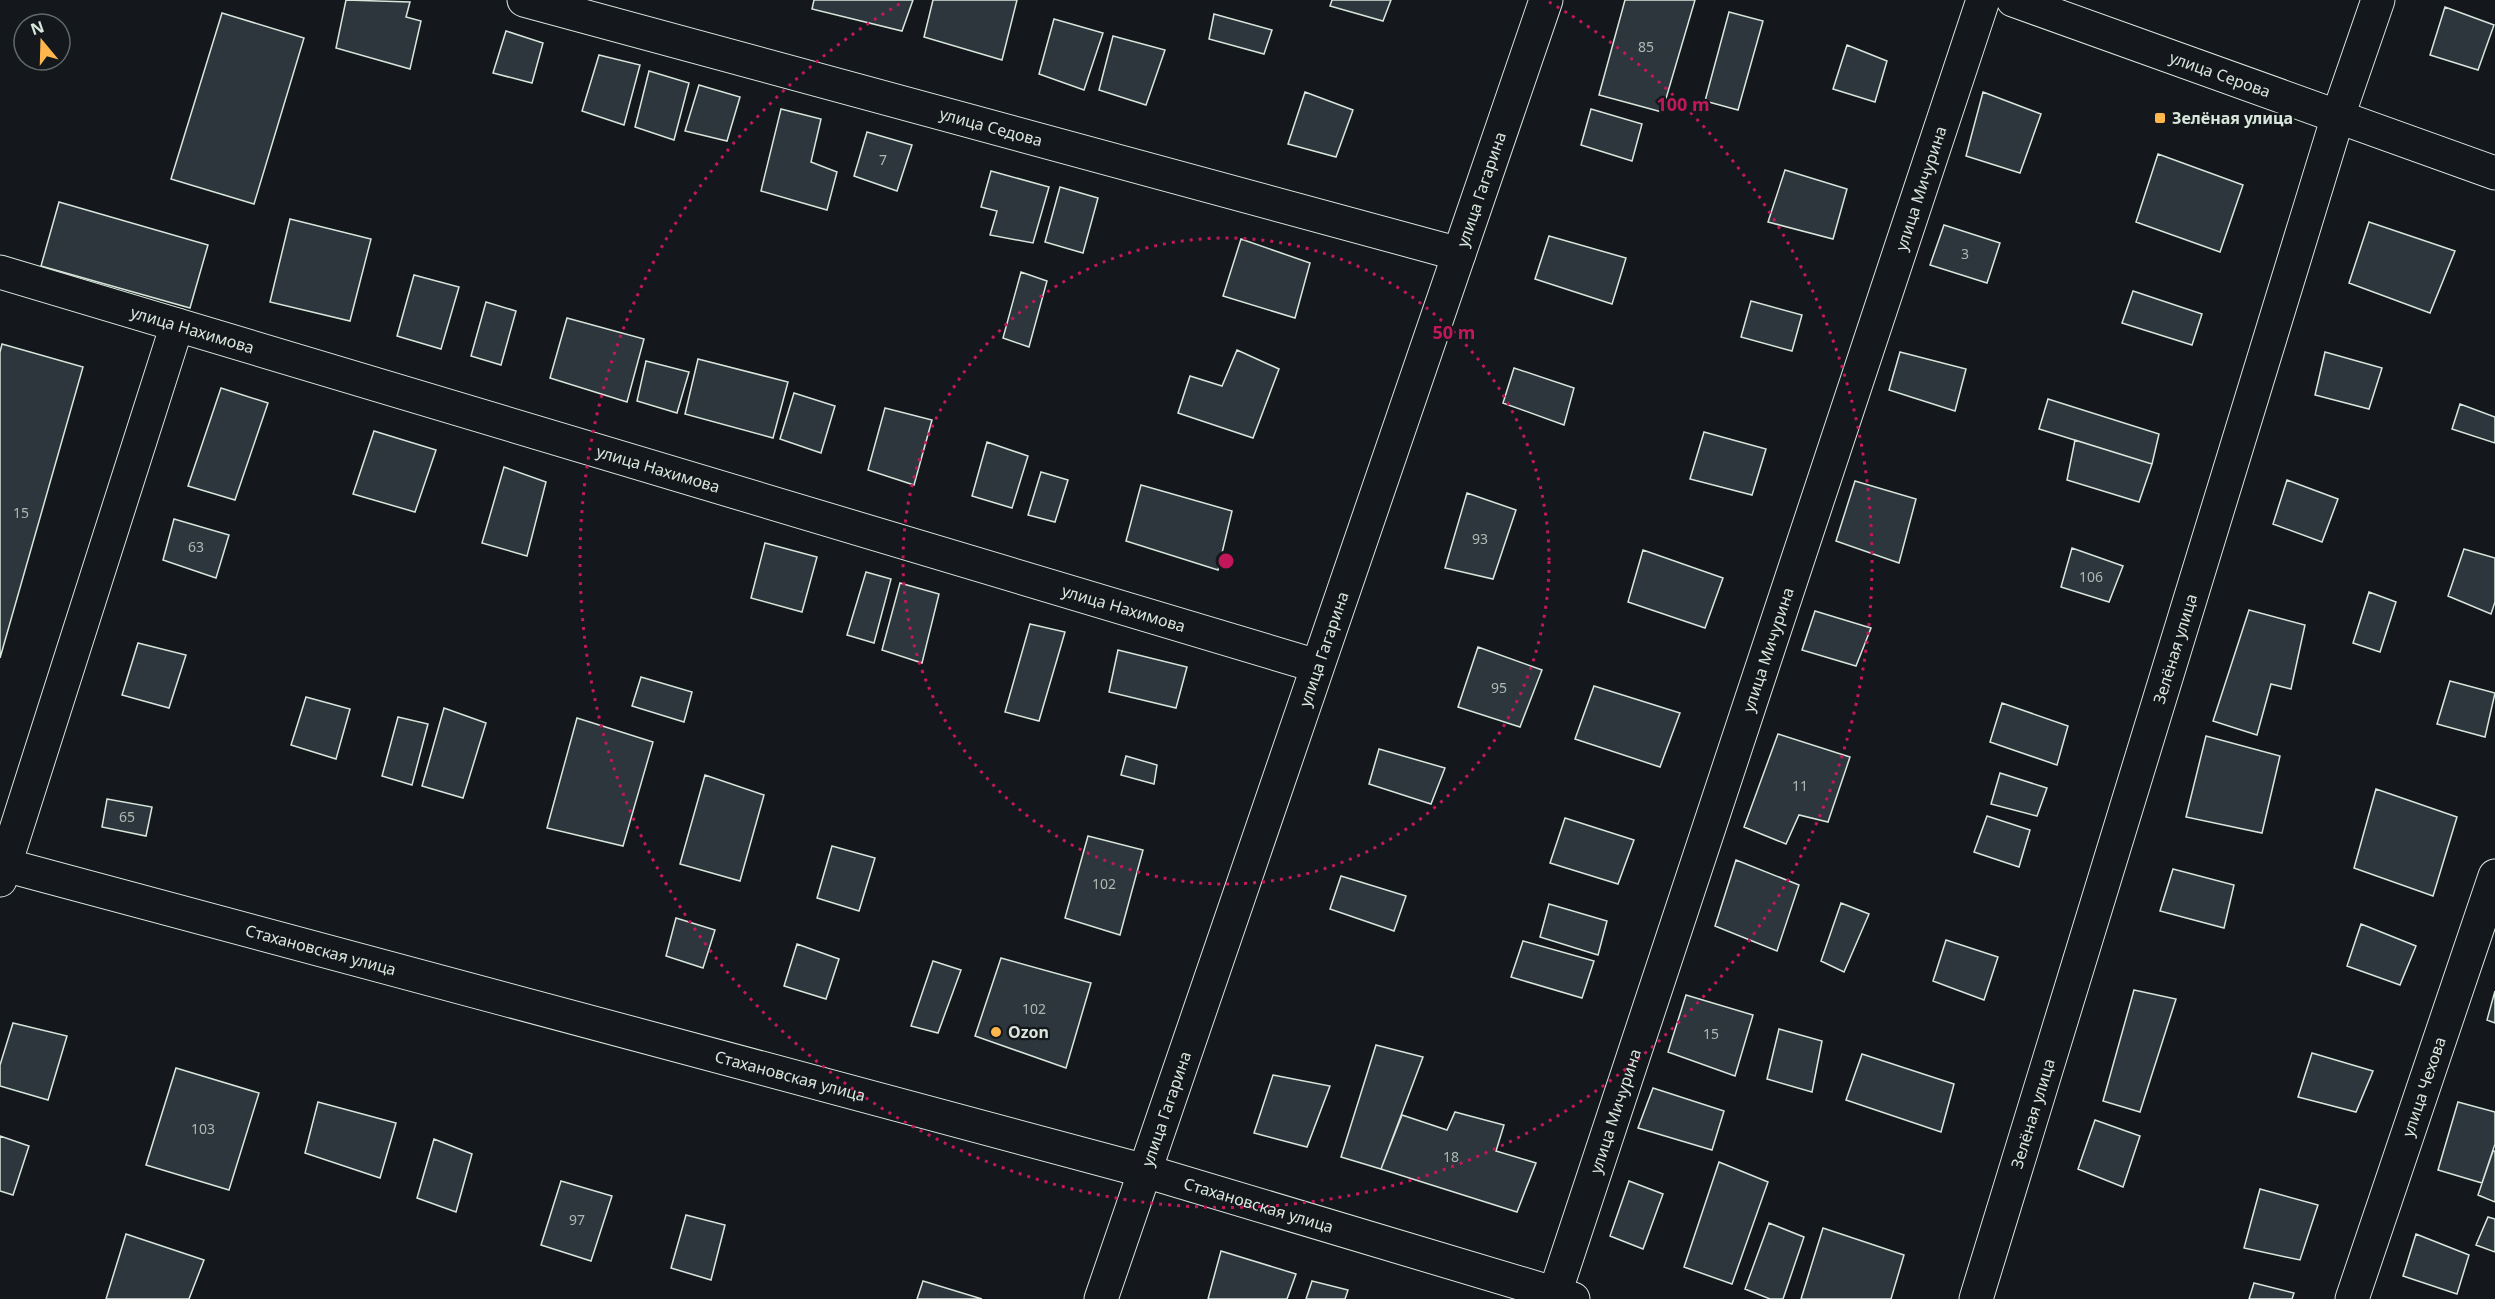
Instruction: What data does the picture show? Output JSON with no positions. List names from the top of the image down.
{
  "streets": {
    "street": [
      "улица Серова",
      "улица Седова",
      "улица Мичурина",
      "улица Гагарина",
      "улица Нахимова",
      "Зелёная улица",
      "Стахановская улица",
      "улица Чехова"
    ]
  },
  "crossings": [
    ["улица Серова", "Зелёная улица"],
    ["улица Седова", "улица Гагарина"],
    ["улица Мичурина", "Стахановская улица"],
    ["улица Гагарина", "улица Нахимова"],
    ["улица Гагарина", "Стахановская улица"]
  ],
  "places": {
    "transit": ["Зелёная улица"],
    "other": ["Ozon"]
  },
  "house_numbers": [
    "85",
    "7",
    "3",
    "15",
    "93",
    "63",
    "106",
    "95",
    "11",
    "65",
    "102",
    "102",
    "15",
    "103",
    "18",
    "97"
  ],
  "north": "top",
  "rings": ["100 m", "50 m"]
}
